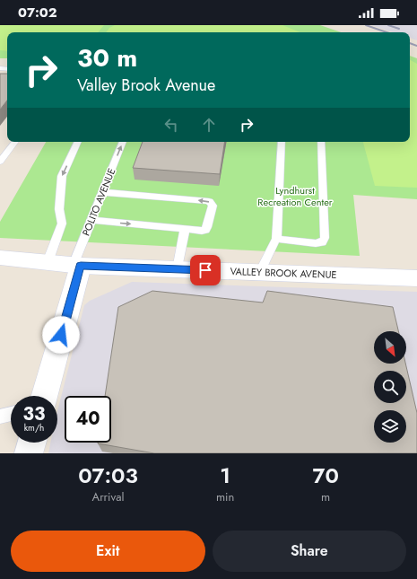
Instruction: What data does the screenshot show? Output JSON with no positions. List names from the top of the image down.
{
  "streets": {
    "street": ["POLITO AVENUE", "VALLEY BROOK AVENUE"]
  },
  "crossings": [
    ["POLITO AVENUE", "VALLEY BROOK AVENUE"]
  ],
  "parks": ["Lyndhurst Recreation Center"],
  "north": "bottom right",
  "page": {
    "status": "07:02",
    "turn": ["30 m", "Valley Brook Avenue"],
    "speed": "33 km/h",
    "limit": "40",
    "eta": [
      "07:03",
      "Arrival",
      "1",
      "min",
      "70",
      "m"
    ],
    "buttons": ["Exit", "Share"]
  }
}
